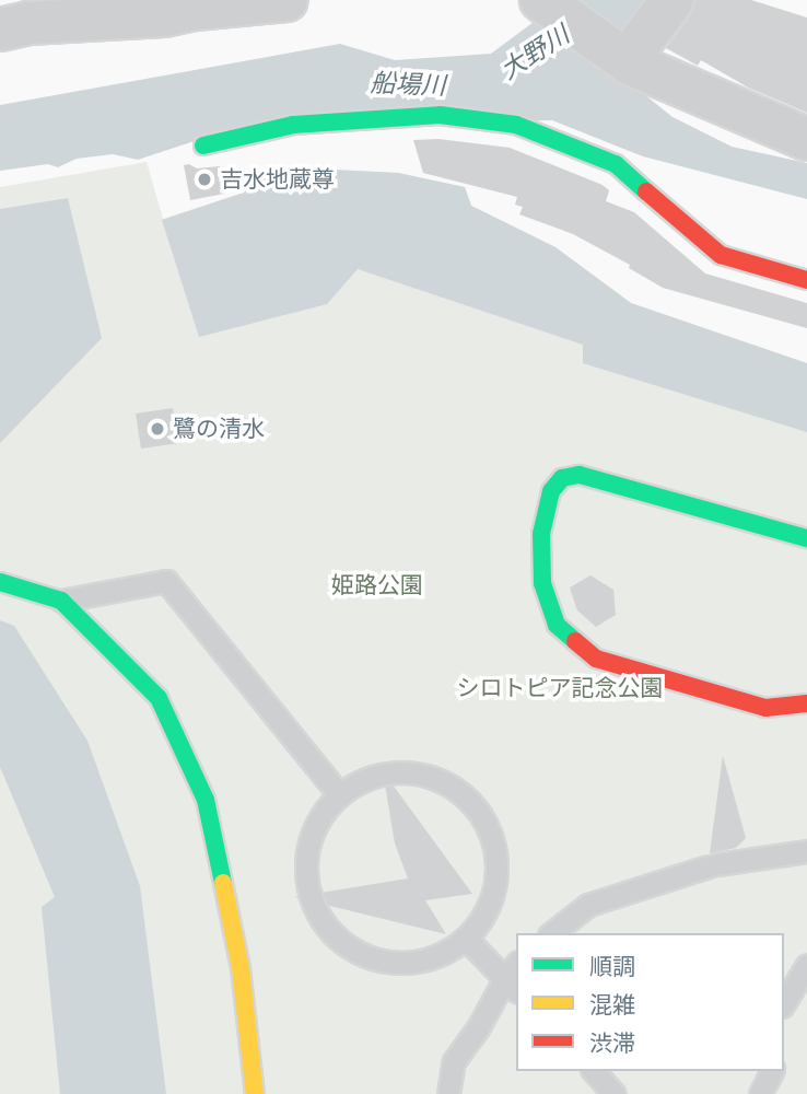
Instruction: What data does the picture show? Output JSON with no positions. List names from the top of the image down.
{
  "water": ["大野川", "船場川"],
  "parks": ["姫路公園", "シロトピア記念公園"],
  "places": ["吉水地蔵尊", "鷺の清水"],
  "legend": ["順調", "混雑", "渋滞"]
}
